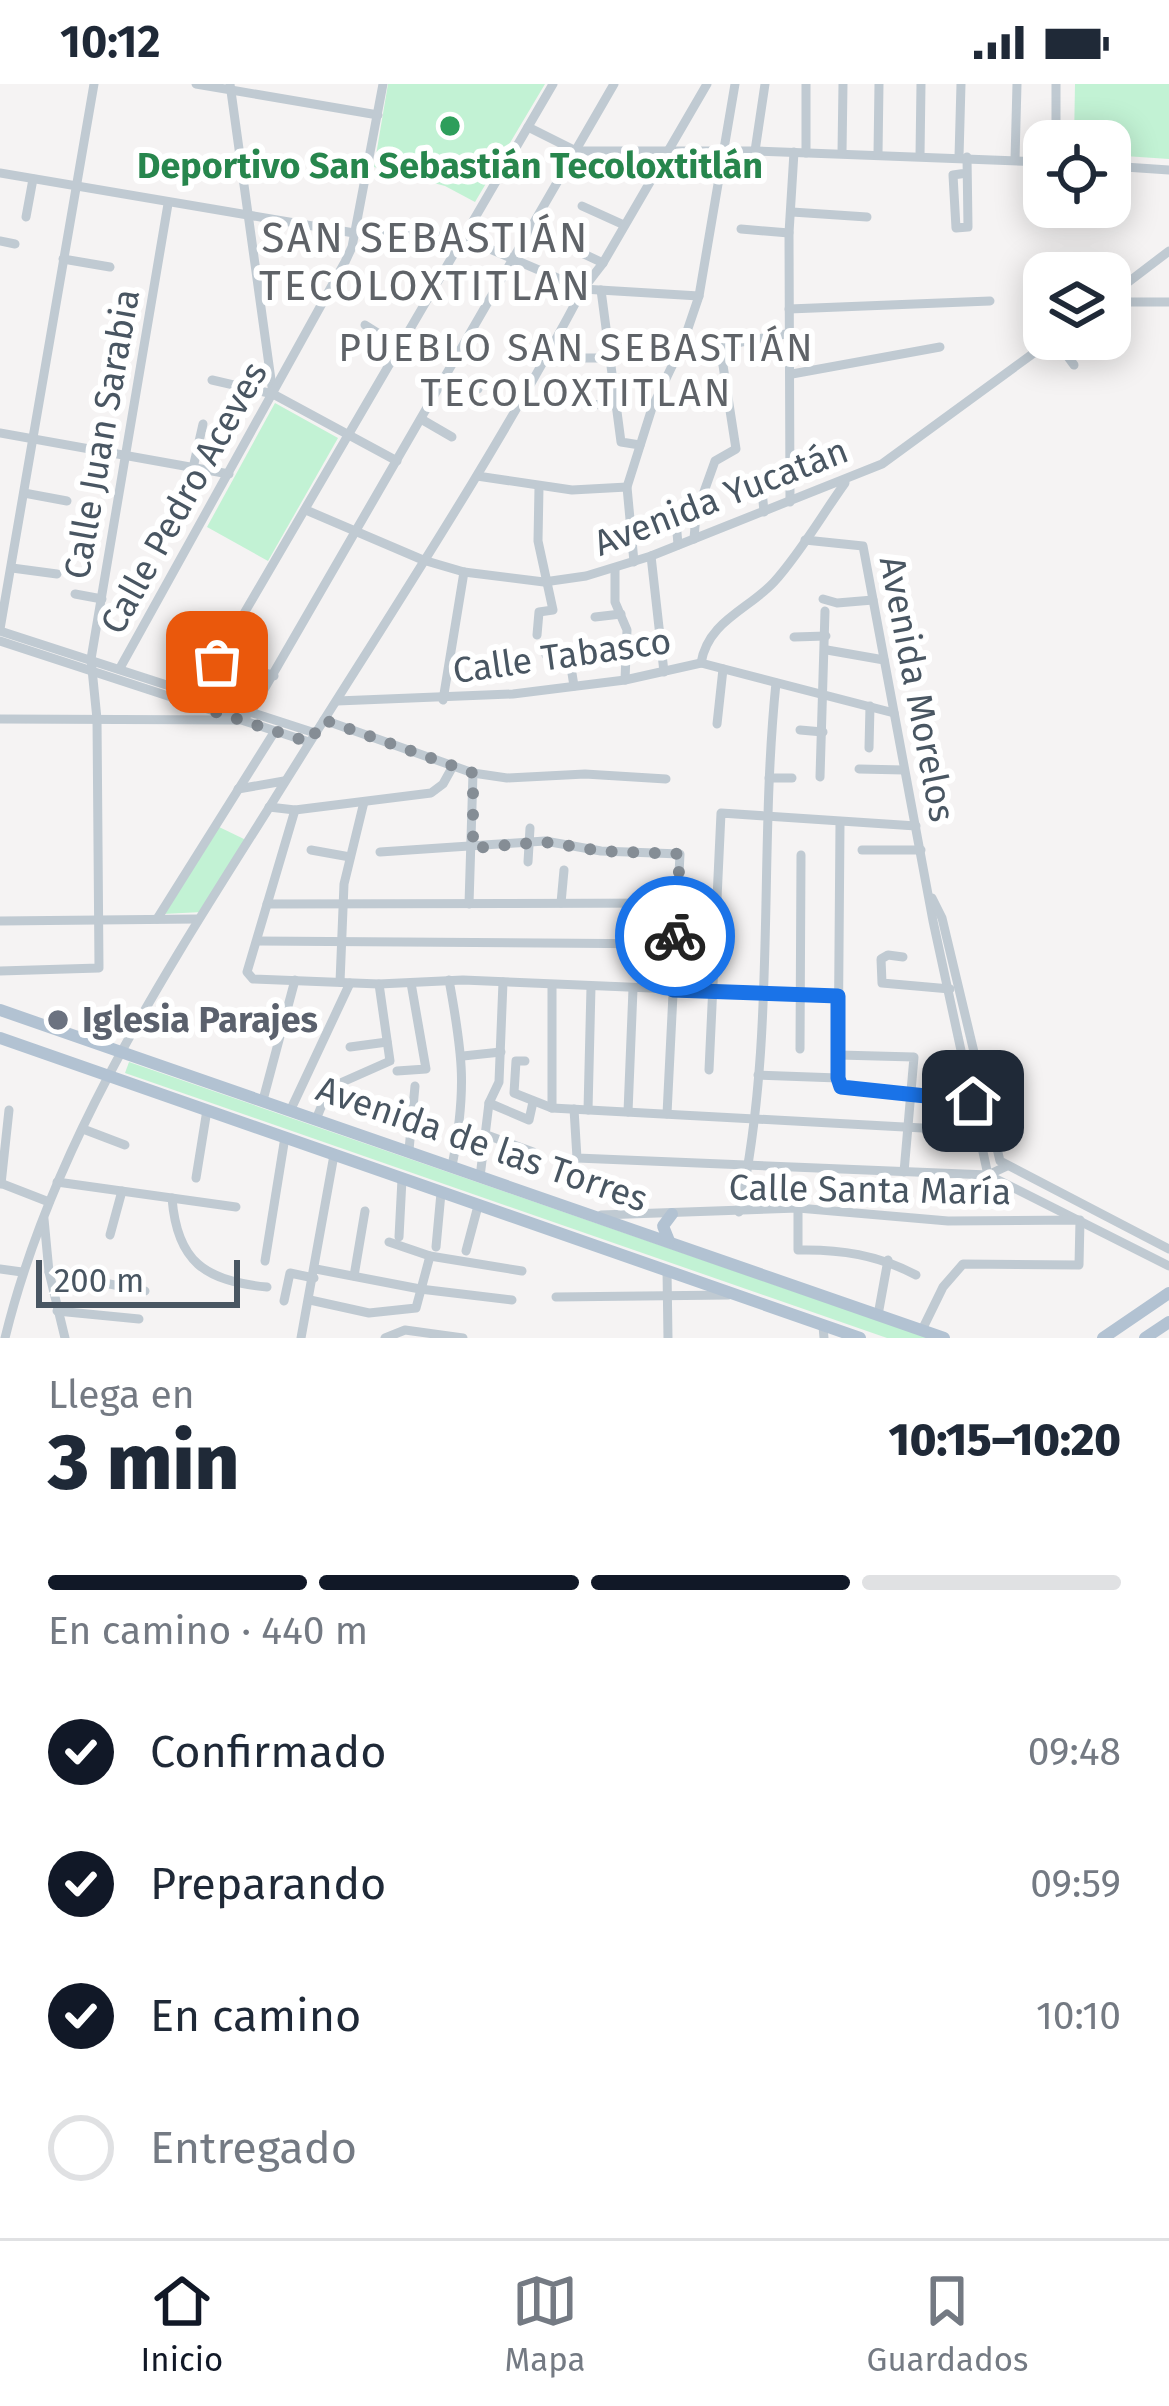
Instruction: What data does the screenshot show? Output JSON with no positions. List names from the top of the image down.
{
  "streets": {
    "main road": ["Avenida de las Torres"],
    "street": [
      "Calle Juan Sarabia",
      "Avenida Yucatán",
      "Calle Pedro Aceves",
      "Calle Tabasco",
      "Avenida Morelos",
      "Calle Santa María"
    ]
  },
  "crossings": [
    ["Avenida Yucatán", "Calle Tabasco"],
    ["Calle Tabasco", "Avenida Morelos"],
    ["Avenida de las Torres", "Calle Santa María"]
  ],
  "districts": ["SAN SEBASTIÁN TECOLOXTITLAN", "PUEBLO SAN SEBASTIÁN TECOLOXTITLAN"],
  "places": ["Deportivo San Sebastián Tecoloxtitlán", "Iglesia Parajes"],
  "scale_bar": "200 m",
  "page": {
    "status": "10:12",
    "scale": "200 m",
    "heading": ["3 min", "Llega en", "10:15–10:20"],
    "bar": "En camino · 440 m",
    "list": [
      ["Confirmado", "09:48"],
      ["Preparando", "09:59"],
      ["En camino", "10:10"],
      "Entregado"
    ],
    "tabs": ["Inicio", "Mapa", "Guardados"]
  }
}
